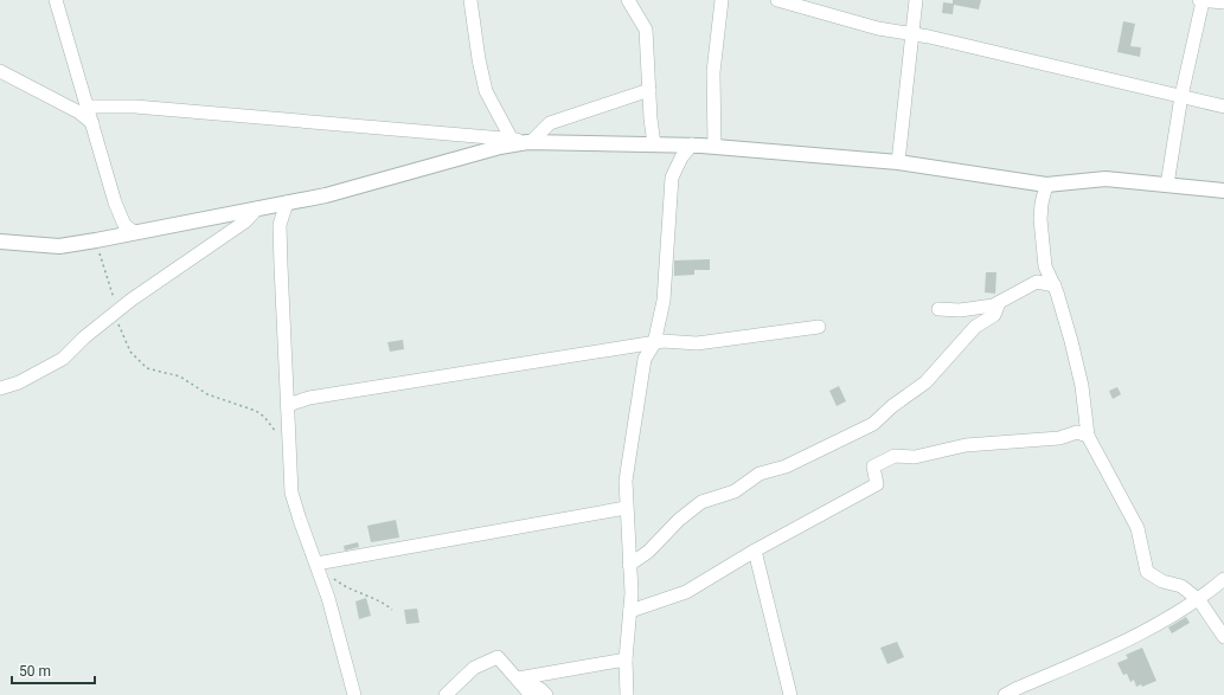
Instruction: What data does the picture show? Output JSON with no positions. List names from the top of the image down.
{
  "scale_bar": "50 m"
}
